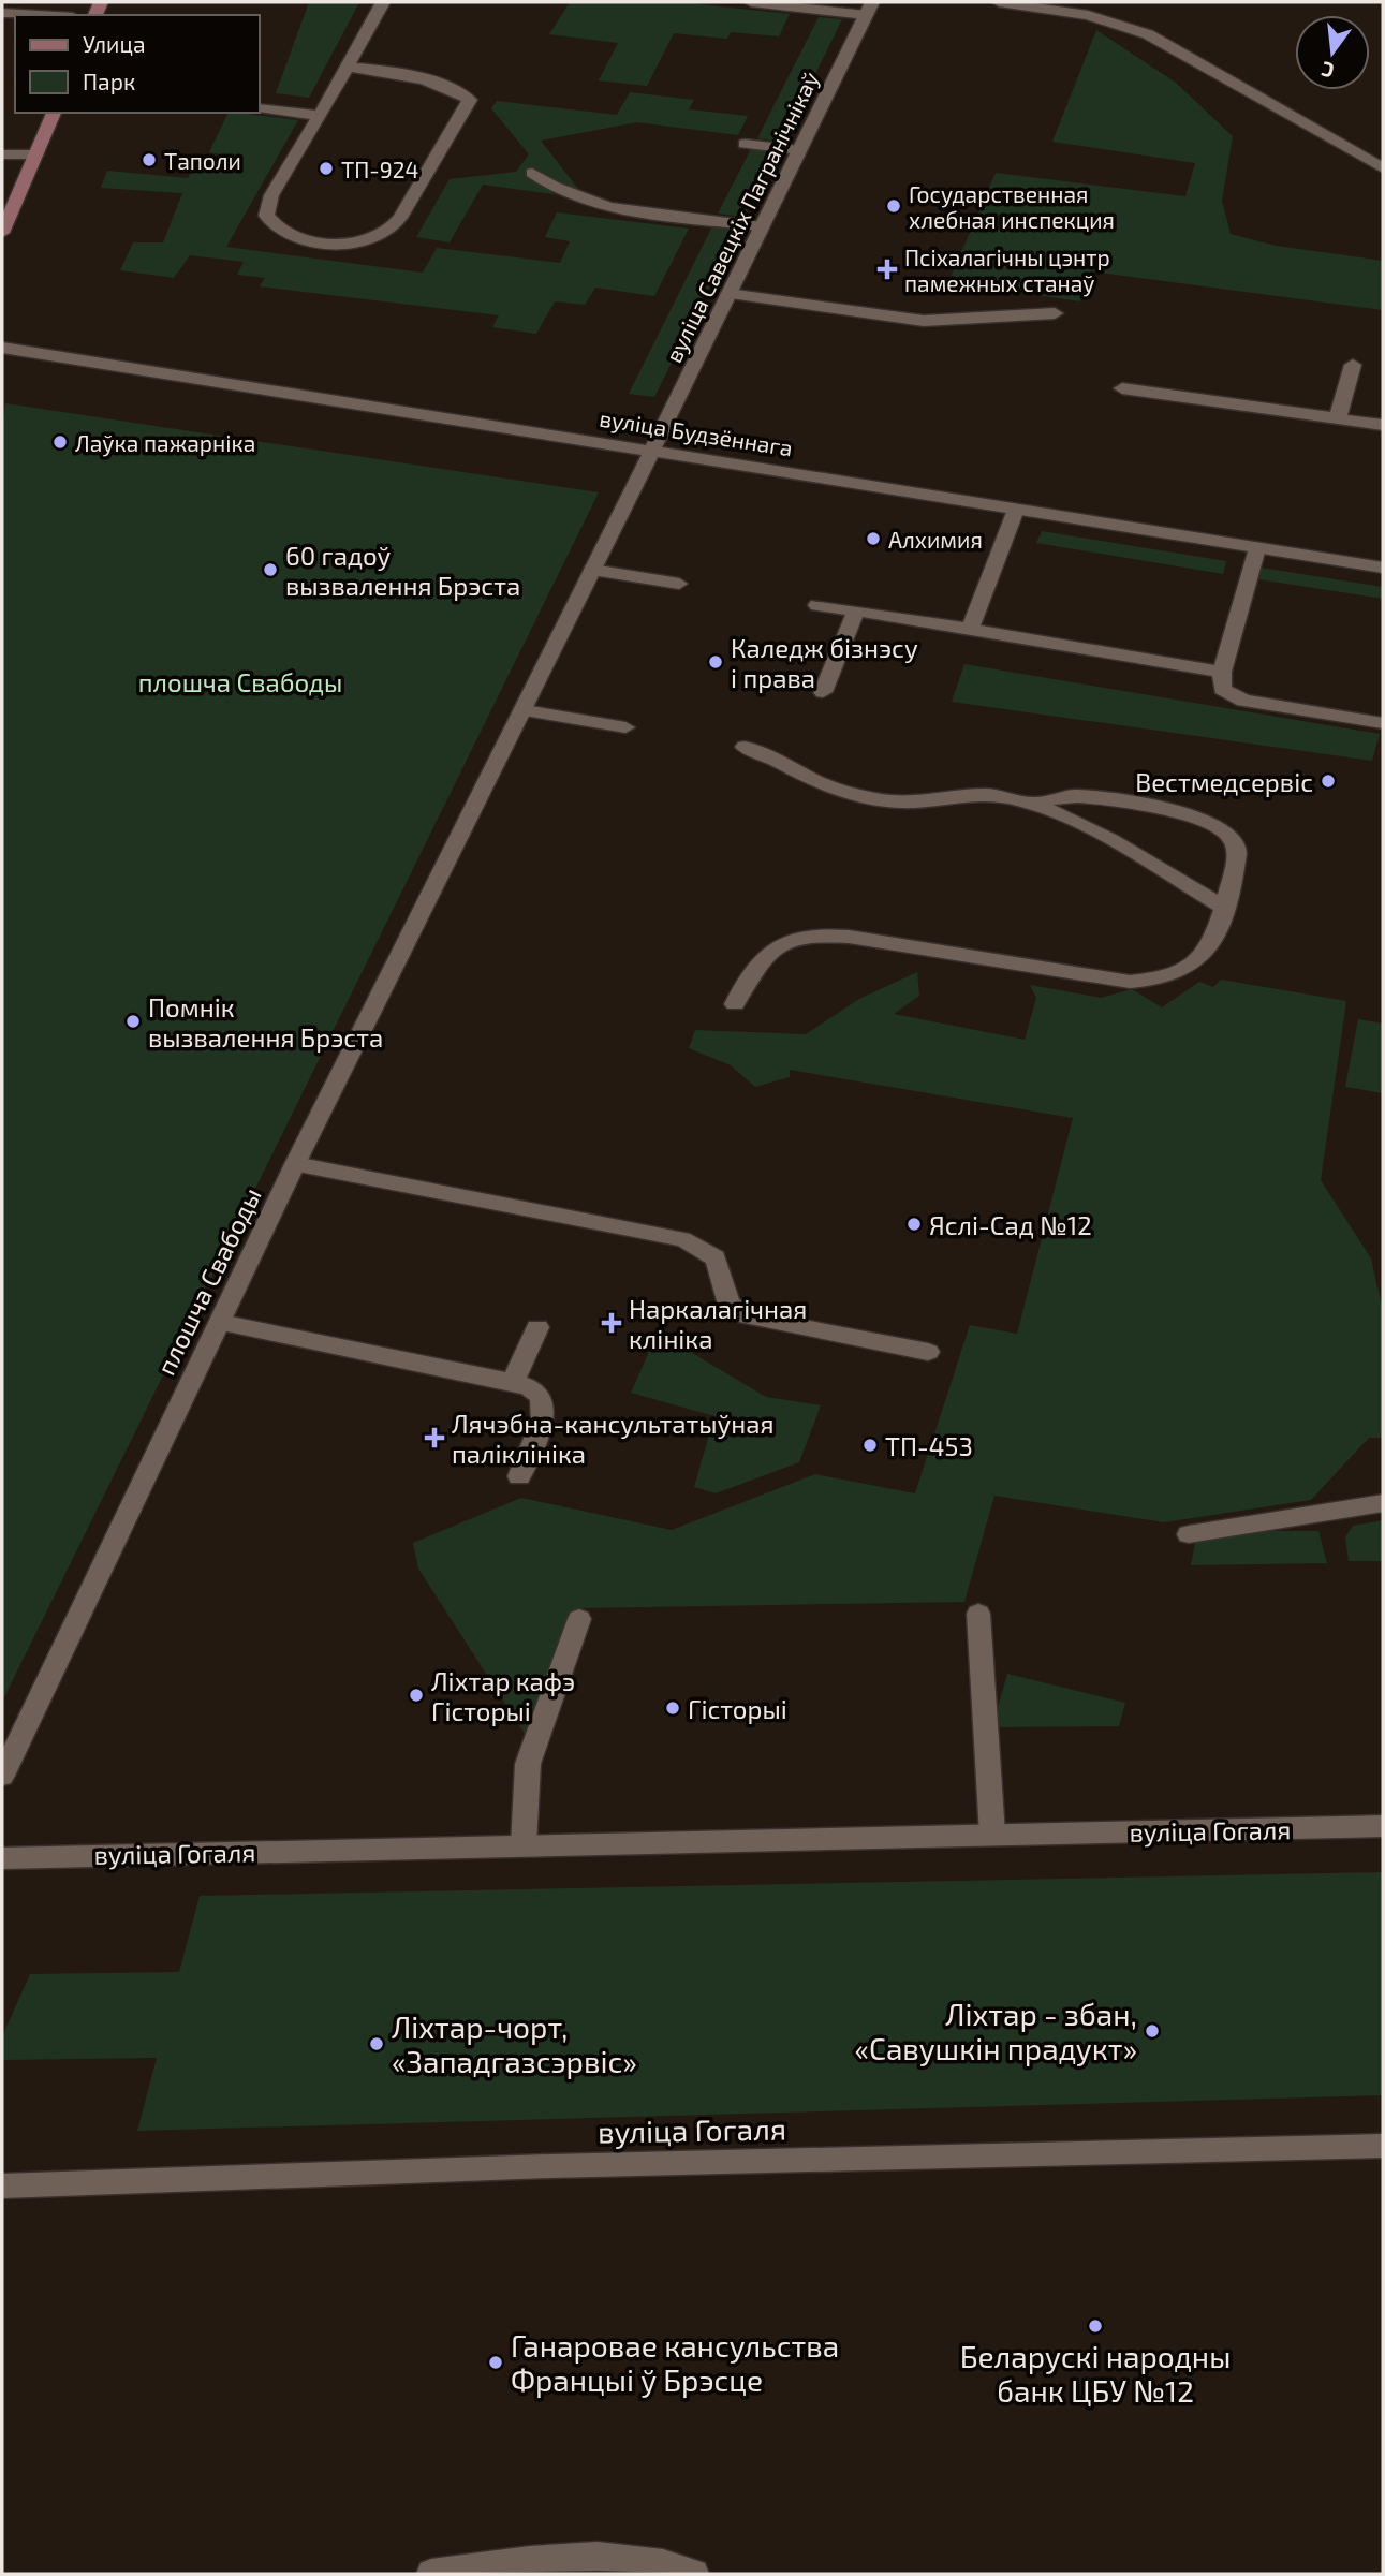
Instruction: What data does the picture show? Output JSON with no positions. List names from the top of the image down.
{
  "streets": {
    "street": [
      "вуліца Савецкіх Пагранічнікаў",
      "вуліца Будзённага",
      "плошча Свабоды",
      "вуліца Гогаля"
    ]
  },
  "crossings": [
    ["вуліца Савецкіх Пагранічнікаў", "вуліца Будзённага"],
    ["вуліца Савецкіх Пагранічнікаў", "плошча Свабоды"],
    ["вуліца Будзённага", "плошча Свабоды"]
  ],
  "parks": ["плошча Свабоды"],
  "places": {
    "other": [
      "Таполи",
      "ТП-924",
      "Государственная хлебная инспекция",
      "Лаўка пажарніка",
      "Алхимия",
      "60 гадоў вызвалення Брэста",
      "Каледж бізнэсу і права",
      "Вестмедсервіс",
      "Помнік вызвалення Брэста",
      "Яслі-Сад №12",
      "ТП-453",
      "Ліхтар кафэ Гісторыі",
      "Гісторыі",
      "Ліхтар - збан, «Савушкін прадукт»",
      "Ліхтар-чорт, «Западгазсэрвіс»",
      "Беларускі народны банк ЦБУ №12",
      "Ганаровае кансульства Францыі ў Брэсце"
    ],
    "health": ["Псіхалагічны цэнтр памежных станаў", "Наркалагічная клініка", "Лячэбна-кансультатыўная паліклініка"]
  },
  "legend": ["Улица", "Парк"],
  "north": "bottom"
}
